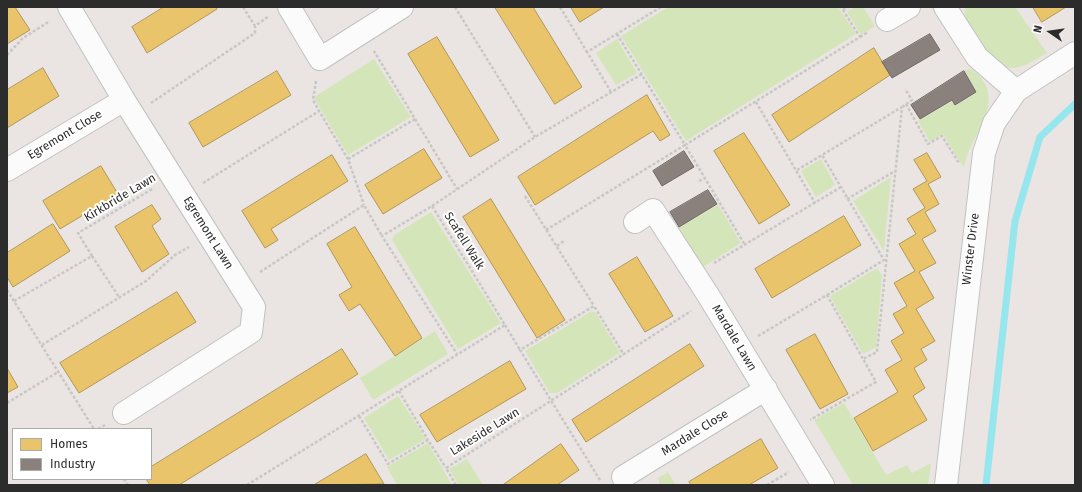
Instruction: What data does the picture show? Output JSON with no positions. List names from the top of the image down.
{
  "streets": {
    "street": [
      "Egremont Close",
      "Egremont Lawn",
      "Winster Drive",
      "Mardale Lawn",
      "Mardale Close"
    ],
    "path": ["Kirkbride Lawn", "Scafell Walk", "Lakeside Lawn"]
  },
  "crossings": [
    ["Egremont Close", "Egremont Lawn"],
    ["Kirkbride Lawn", "Egremont Lawn"],
    ["Mardale Lawn", "Lakeside Lawn"],
    ["Mardale Lawn", "Mardale Close"]
  ],
  "legend": ["Homes", "Industry"],
  "north": "left"
}
